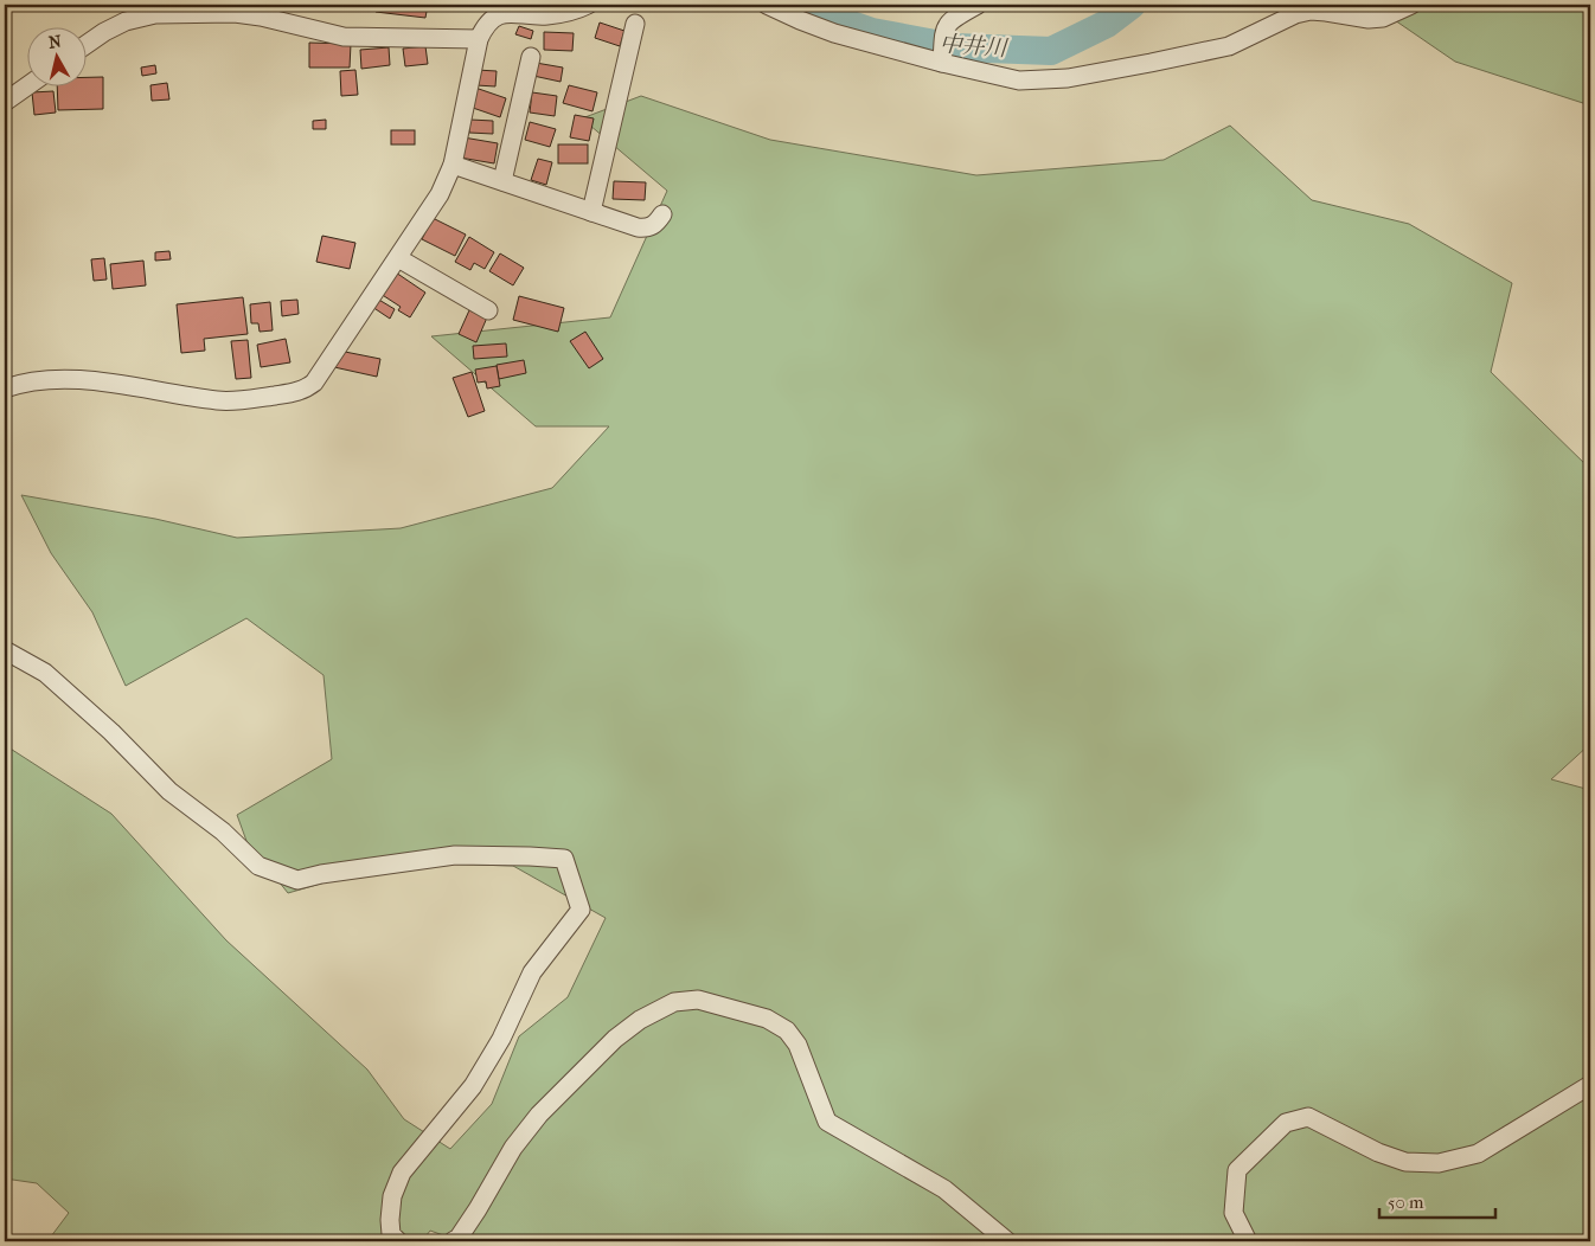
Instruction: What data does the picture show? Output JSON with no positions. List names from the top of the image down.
{
  "water": ["中井川"],
  "scale_bar": "50 m",
  "north": "top"
}
